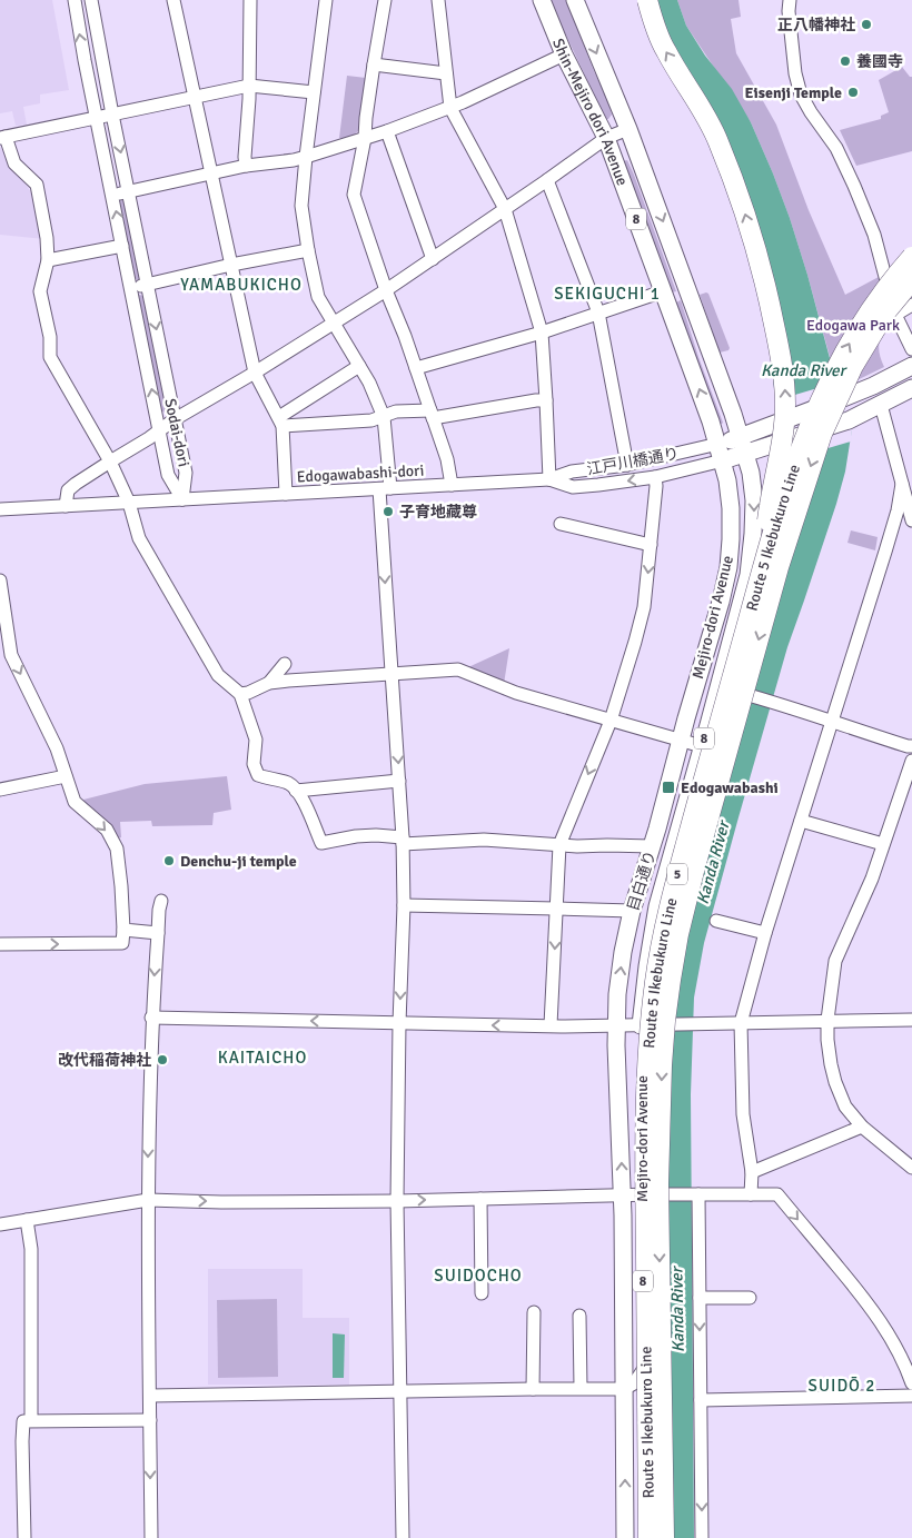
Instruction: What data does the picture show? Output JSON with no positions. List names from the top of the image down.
{
  "streets": {
    "highway": ["Route 5 Ikebukuro Line", "5"],
    "main road": [
      "Shin-Mejiro dori Avenue",
      "8",
      "Mejiro-dori Avenue",
      "目白通り"
    ],
    "street": ["Sodai-dori", "江戸川橋通り", "Edogawabashi-dori"]
  },
  "crossings": [
    ["Shin-Mejiro dori Avenue", "江戸川橋通り"],
    ["Shin-Mejiro dori Avenue", "Edogawabashi-dori"],
    ["Shin-Mejiro dori Avenue", "Mejiro-dori Avenue"],
    ["Sodai-dori", "Edogawabashi-dori"],
    ["江戸川橋通り", "Edogawabashi-dori"],
    ["江戸川橋通り", "Mejiro-dori Avenue"],
    ["Edogawabashi-dori", "Mejiro-dori Avenue"],
    ["Mejiro-dori Avenue", "目白通り"]
  ],
  "one_way": ["目白通り"],
  "districts": [
    "YAMABUKICHO",
    "SEKIGUCHI 1",
    "KAITAICHO",
    "SUIDOCHO",
    "SUIDŌ 2"
  ],
  "water": ["Kanda River"],
  "parks": ["Edogawa Park"],
  "places": {
    "other": [
      "正八幡神社",
      "養國寺",
      "Eisenji Temple",
      "子育地藏尊",
      "Denchu-ji temple",
      "改代稲荷神社"
    ],
    "transit": ["Edogawabashi"]
  }
}
